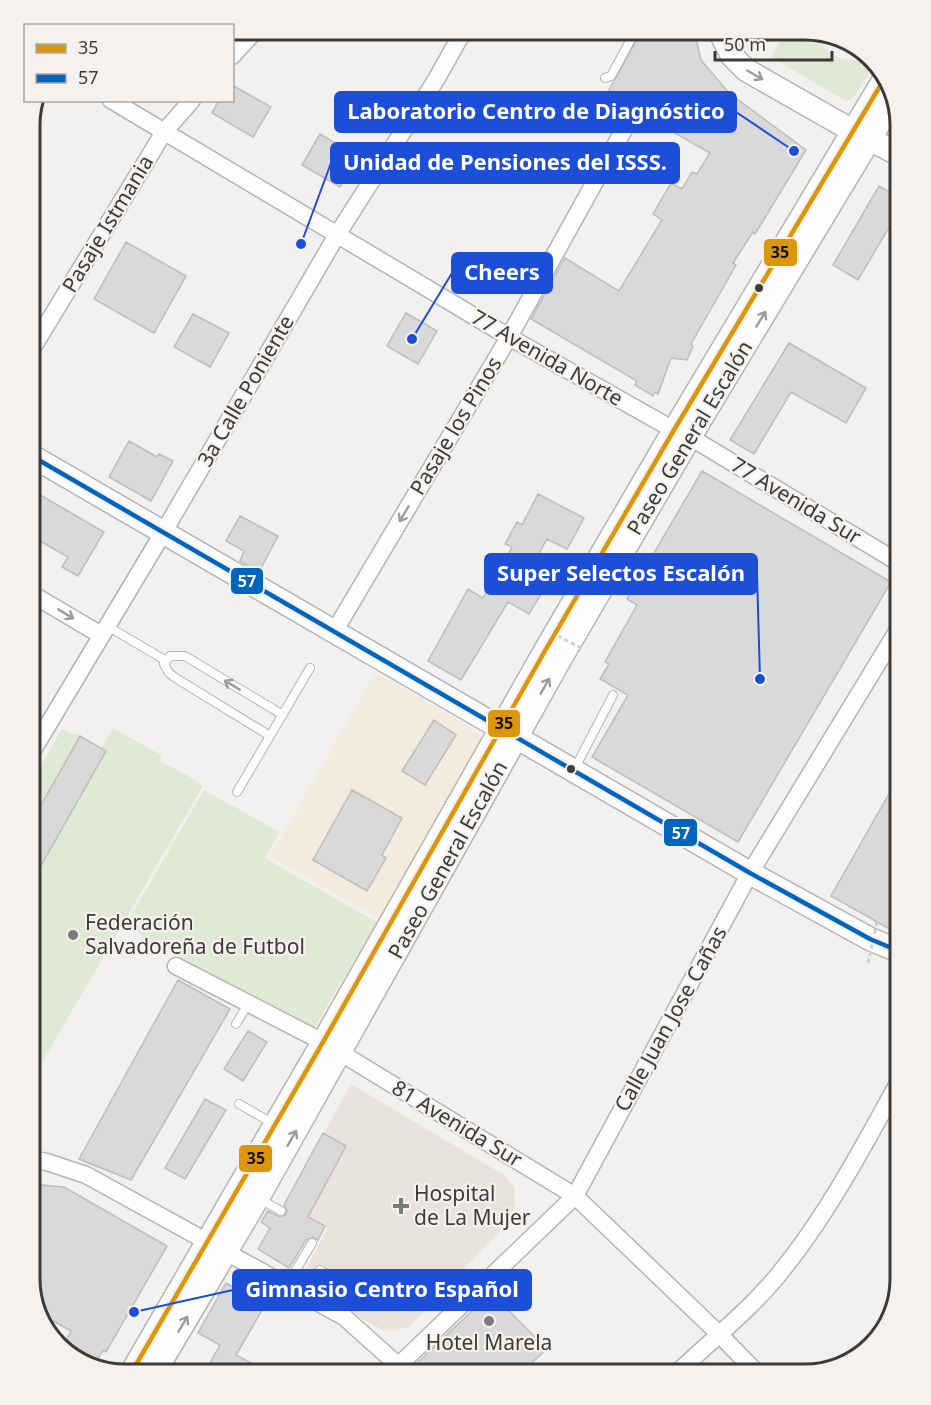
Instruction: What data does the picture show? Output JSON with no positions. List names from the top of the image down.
{
  "streets": {
    "main road": ["Paseo General Escalón"],
    "street": [
      "Pasaje Istmania",
      "77 Avenida Norte",
      "3a Calle Poniente",
      "Pasaje los Pinos",
      "77 Avenida Sur",
      "Calle Juan Jose Cañas",
      "81 Avenida Sur"
    ]
  },
  "crossings": [
    ["Pasaje Istmania", "77 Avenida Norte"],
    ["77 Avenida Norte", "3a Calle Poniente"],
    ["77 Avenida Norte", "Pasaje los Pinos"],
    ["77 Avenida Norte", "Paseo General Escalón"],
    ["77 Avenida Norte", "77 Avenida Sur"],
    ["Paseo General Escalón", "77 Avenida Sur"],
    ["Paseo General Escalón", "81 Avenida Sur"],
    ["Calle Juan Jose Cañas", "81 Avenida Sur"]
  ],
  "one_way": ["Pasaje los Pinos"],
  "places": {
    "other": [
      "Laboratorio Centro de Diagnóstico",
      "Unidad de Pensiones del ISSS.",
      "Cheers",
      "Super Selectos Escalón",
      "Federación Salvadoreña de Futbol",
      "Gimnasio Centro Español",
      "Hotel Marela"
    ],
    "health": ["Hospital de La Mujer"]
  },
  "lines": ["transit line 35", "transit line 57"],
  "legend": ["35", "57"],
  "scale_bar": "50 m"
}
